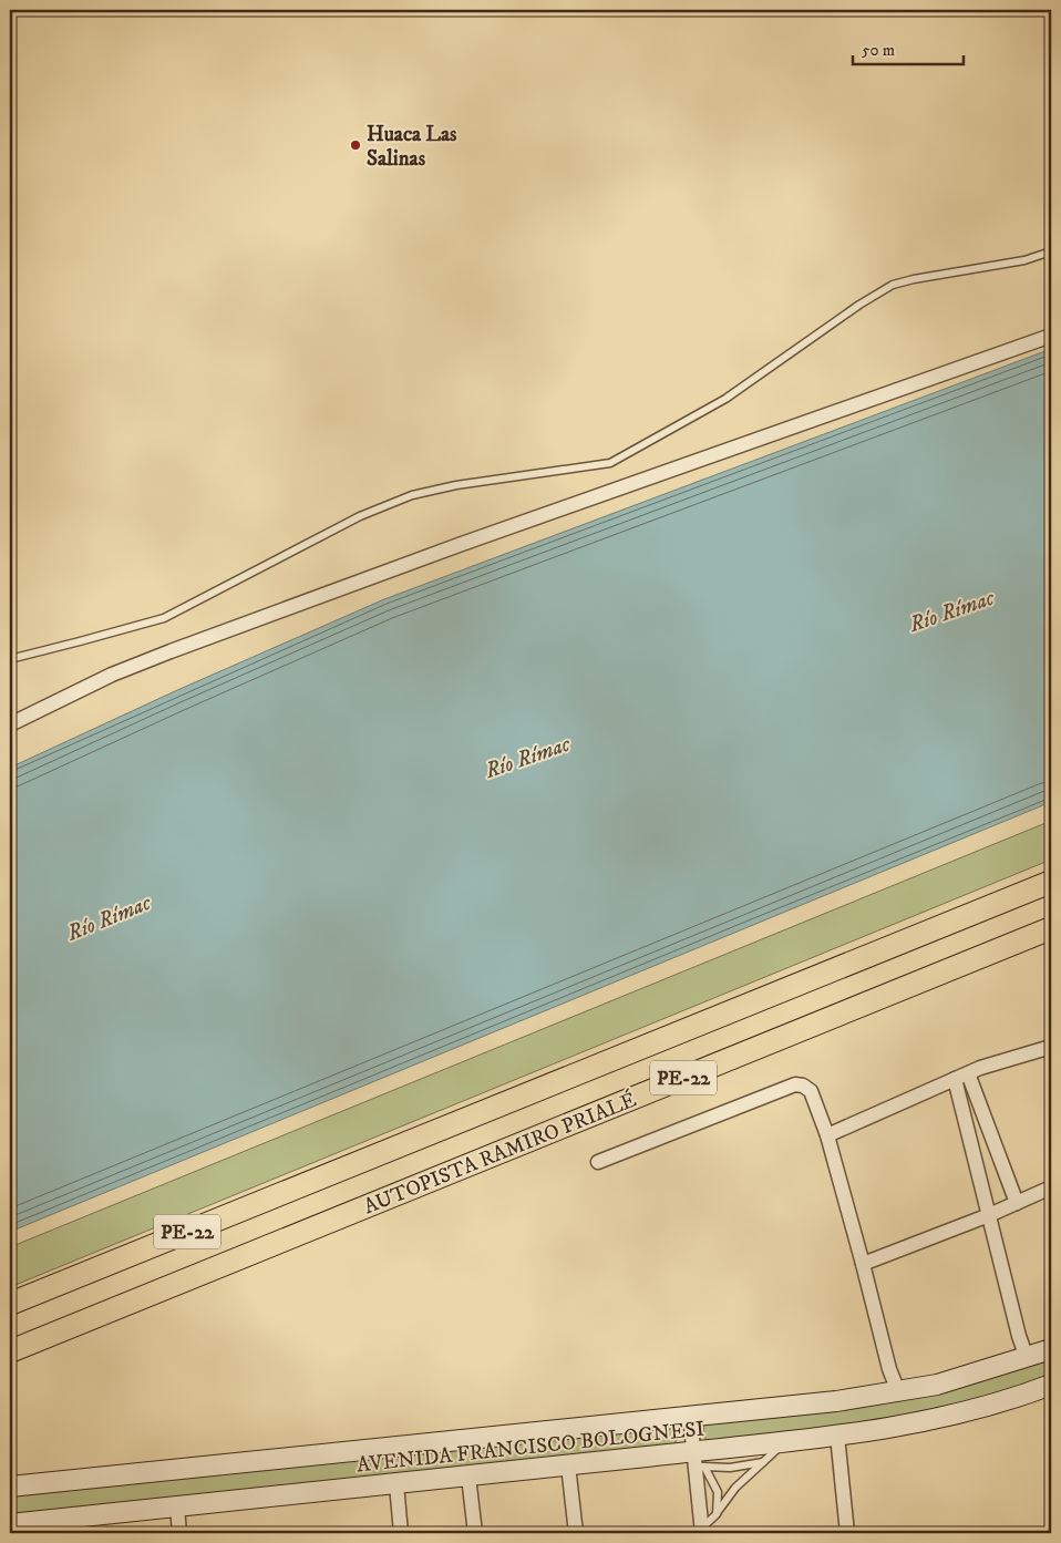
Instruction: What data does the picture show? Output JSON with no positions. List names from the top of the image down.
{
  "streets": {
    "highway": ["PE-22", "AUTOPISTA RAMIRO PRIALÉ"],
    "main road": ["AVENIDA FRANCISCO BOLOGNESI"]
  },
  "water": ["Río Rímac"],
  "places": ["Huaca Las Salinas"],
  "scale_bar": "50 m"
}
